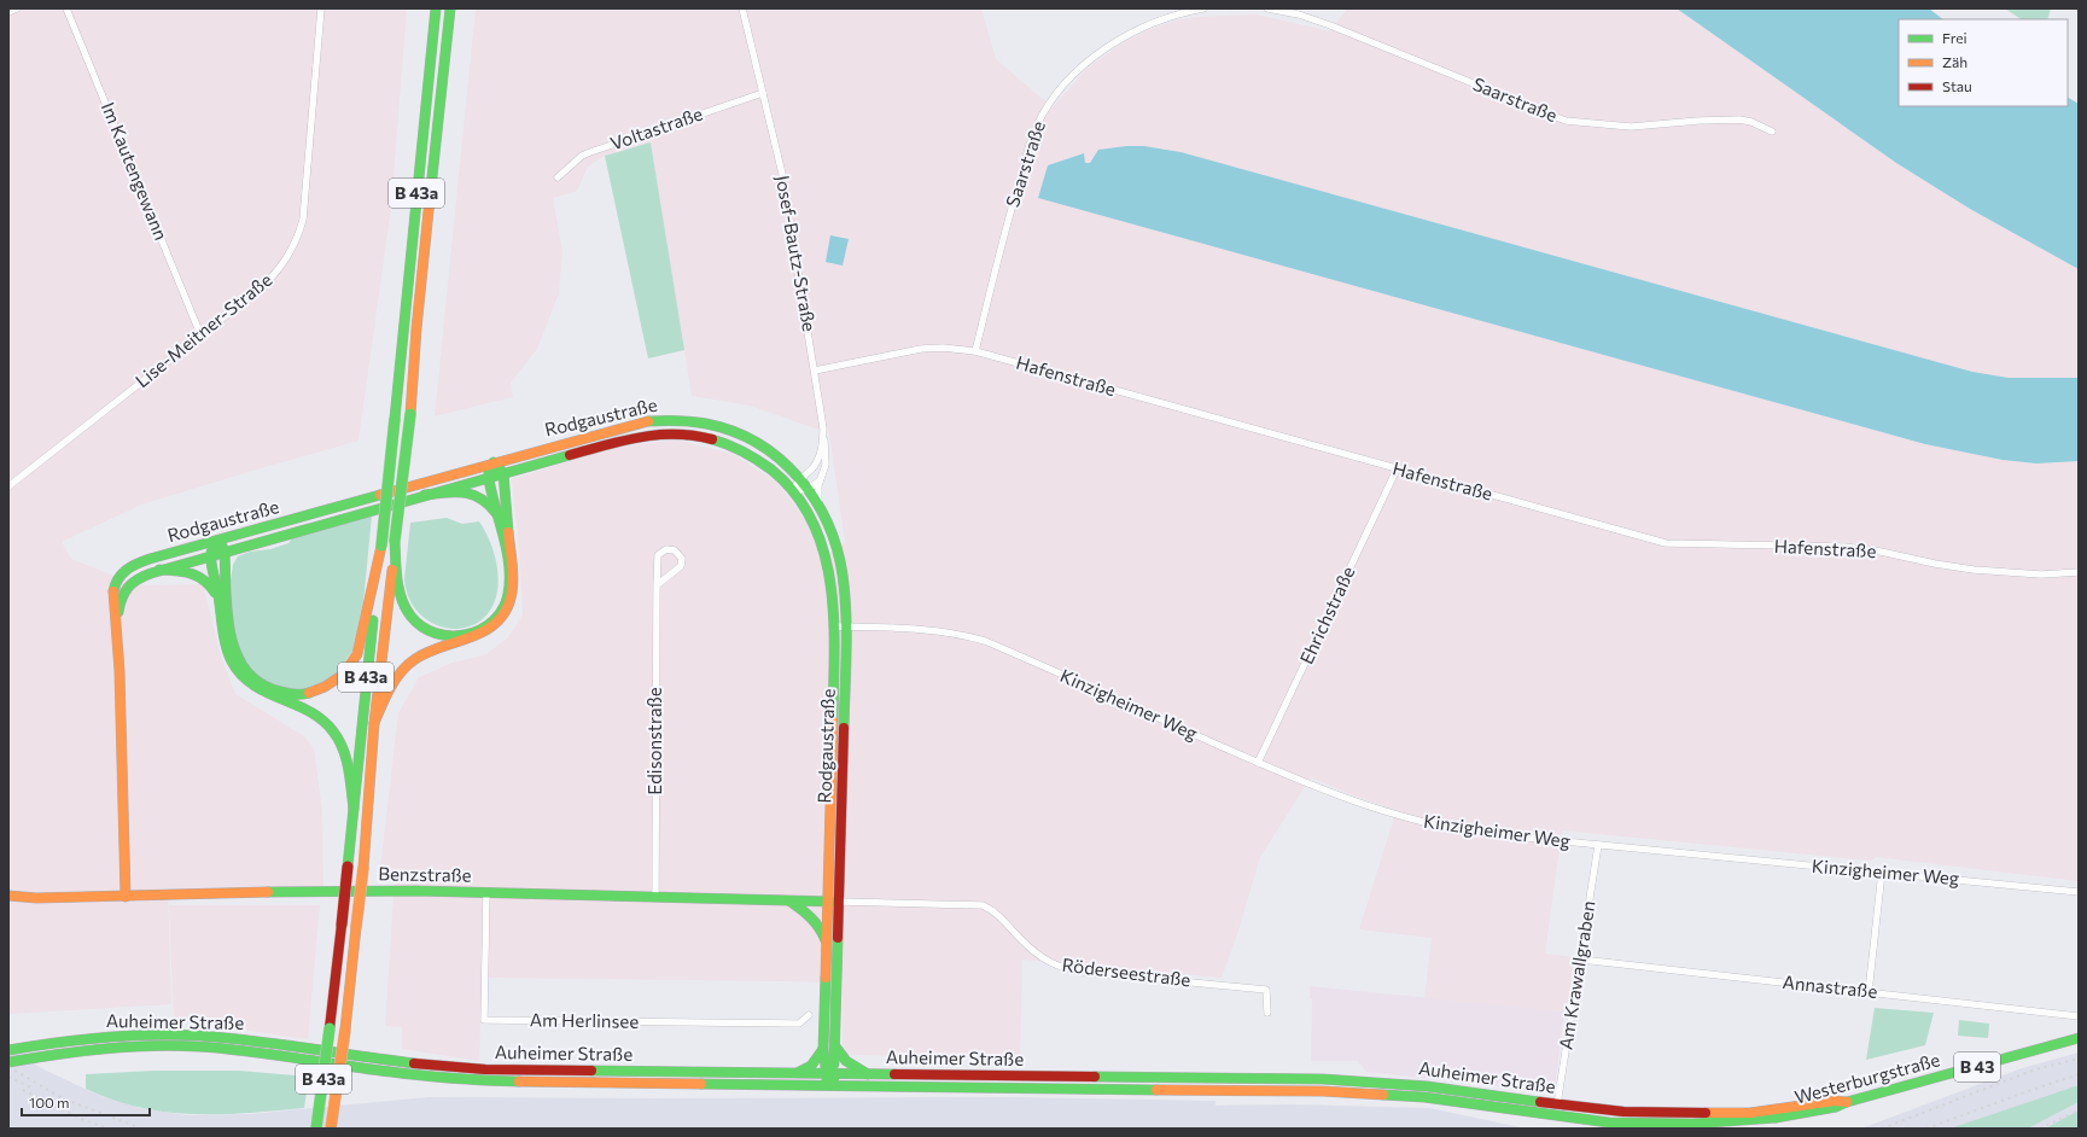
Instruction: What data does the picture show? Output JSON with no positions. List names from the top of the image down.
{
  "streets": {
    "main road": [
      "B 43a",
      "Rodgaustraße",
      "Benzstraße",
      "Auheimer Straße",
      "B 43",
      "Westerburgstraße"
    ],
    "street": [
      "Saarstraße",
      "Voltastraße",
      "Im Kautengewann",
      "Josef-Bautz-Straße",
      "Lise-Meitner-Straße",
      "Hafenstraße",
      "Ehrichstraße",
      "Kinzigheimer Weg",
      "Edisonstraße",
      "Röderseestraße",
      "Am Krawallgraben",
      "Annastraße",
      "Am Herlinsee"
    ]
  },
  "crossings": [
    ["Saarstraße", "Hafenstraße"],
    ["Voltastraße", "Josef-Bautz-Straße"],
    ["Im Kautengewann", "Lise-Meitner-Straße"],
    ["Josef-Bautz-Straße", "Hafenstraße"],
    ["Josef-Bautz-Straße", "Rodgaustraße"],
    ["Hafenstraße", "Ehrichstraße"],
    ["Rodgaustraße", "Kinzigheimer Weg"],
    ["Rodgaustraße", "Benzstraße"],
    ["Rodgaustraße", "Röderseestraße"],
    ["Rodgaustraße", "Auheimer Straße"],
    ["Ehrichstraße", "Kinzigheimer Weg"],
    ["Kinzigheimer Weg", "Am Krawallgraben"],
    ["Edisonstraße", "Benzstraße"],
    ["Benzstraße", "Röderseestraße"],
    ["Benzstraße", "Am Herlinsee"],
    ["Am Krawallgraben", "Annastraße"],
    ["Am Krawallgraben", "Auheimer Straße"],
    ["Auheimer Straße", "Westerburgstraße"]
  ],
  "legend": ["Frei", "Zäh", "Stau"],
  "scale_bar": "100 m"
}
